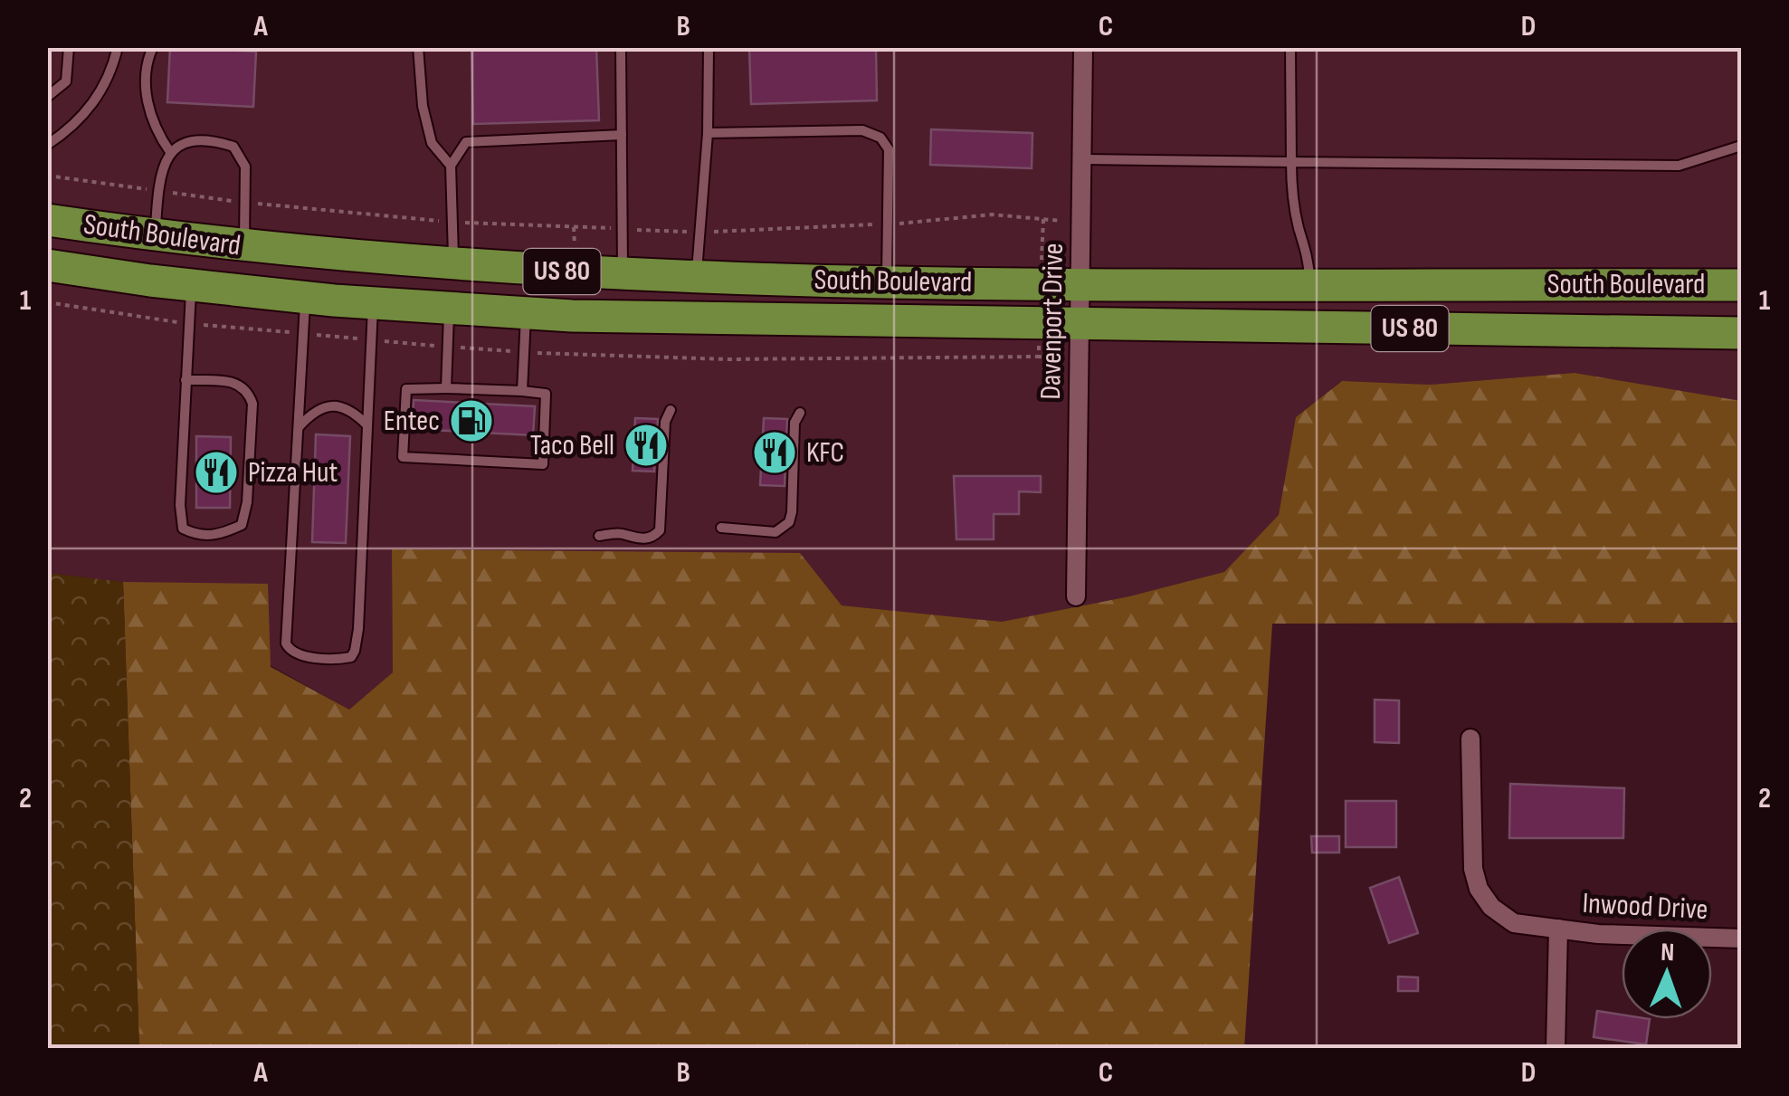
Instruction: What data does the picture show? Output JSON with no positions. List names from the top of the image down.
{
  "streets": {
    "highway": ["South Boulevard", "US 80"],
    "street": ["Davenport Drive", "Inwood Drive"]
  },
  "crossings": [
    ["South Boulevard", "Davenport Drive"]
  ],
  "places": {
    "fuel station": ["Entec"],
    "restaurant": ["Taco Bell", "KFC", "Pizza Hut"]
  },
  "north": "top",
  "grid": {
    "columns": [
      "A",
      "B",
      "C",
      "D"
    ],
    "rows": ["1", "2"]
  }
}
